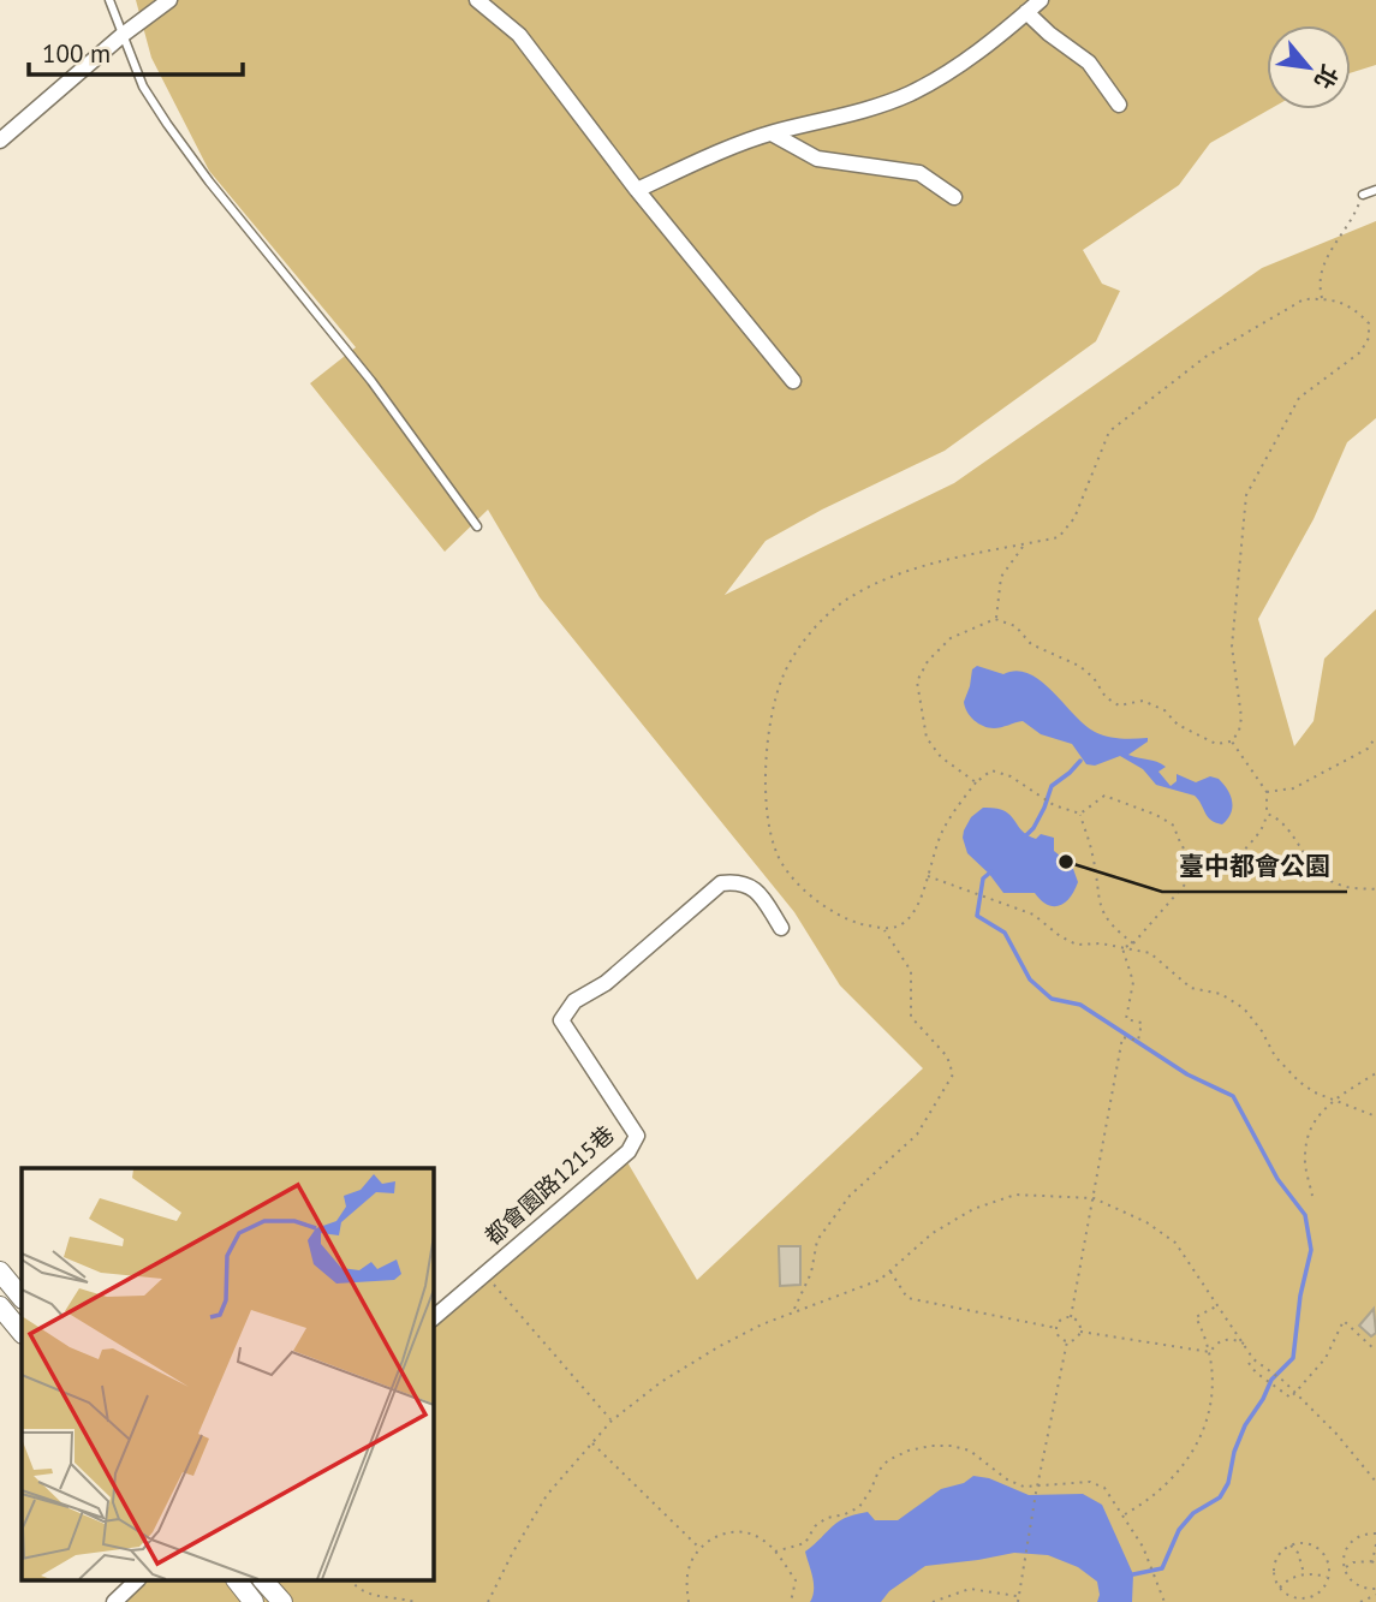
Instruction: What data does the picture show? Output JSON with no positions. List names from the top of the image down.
{
  "streets": {
    "street": ["都會園路1215巷"]
  },
  "places": ["臺中都會公園"],
  "scale_bar": "100 m",
  "north": "bottom right"
}
